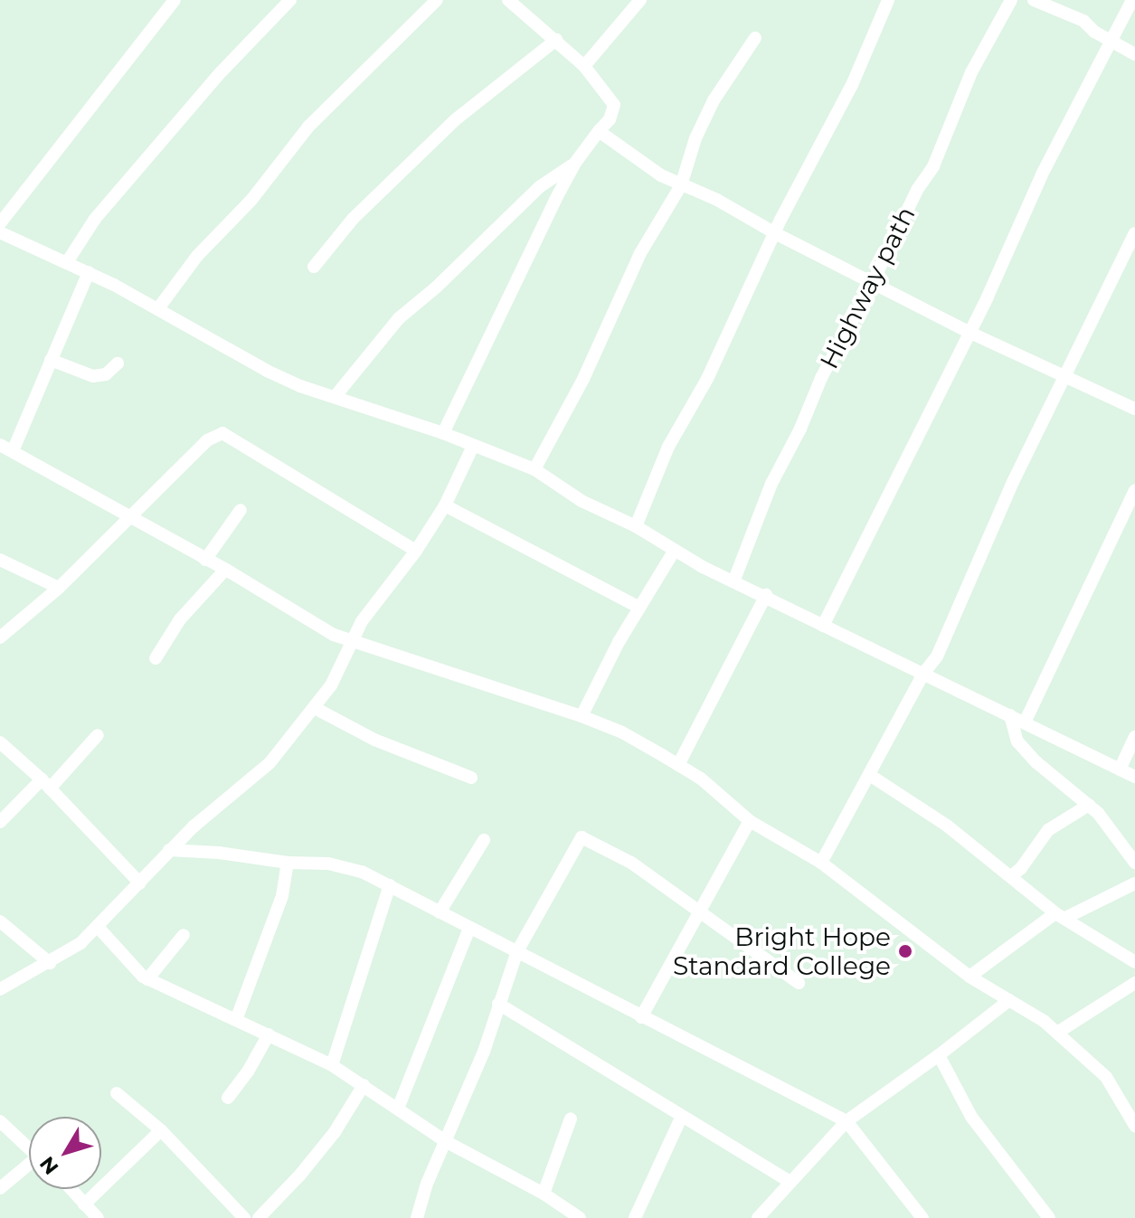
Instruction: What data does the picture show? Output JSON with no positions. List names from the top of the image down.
{
  "streets": {
    "street": ["Highway path"]
  },
  "places": ["Bright Hope Standard College"],
  "north": "bottom left"
}
